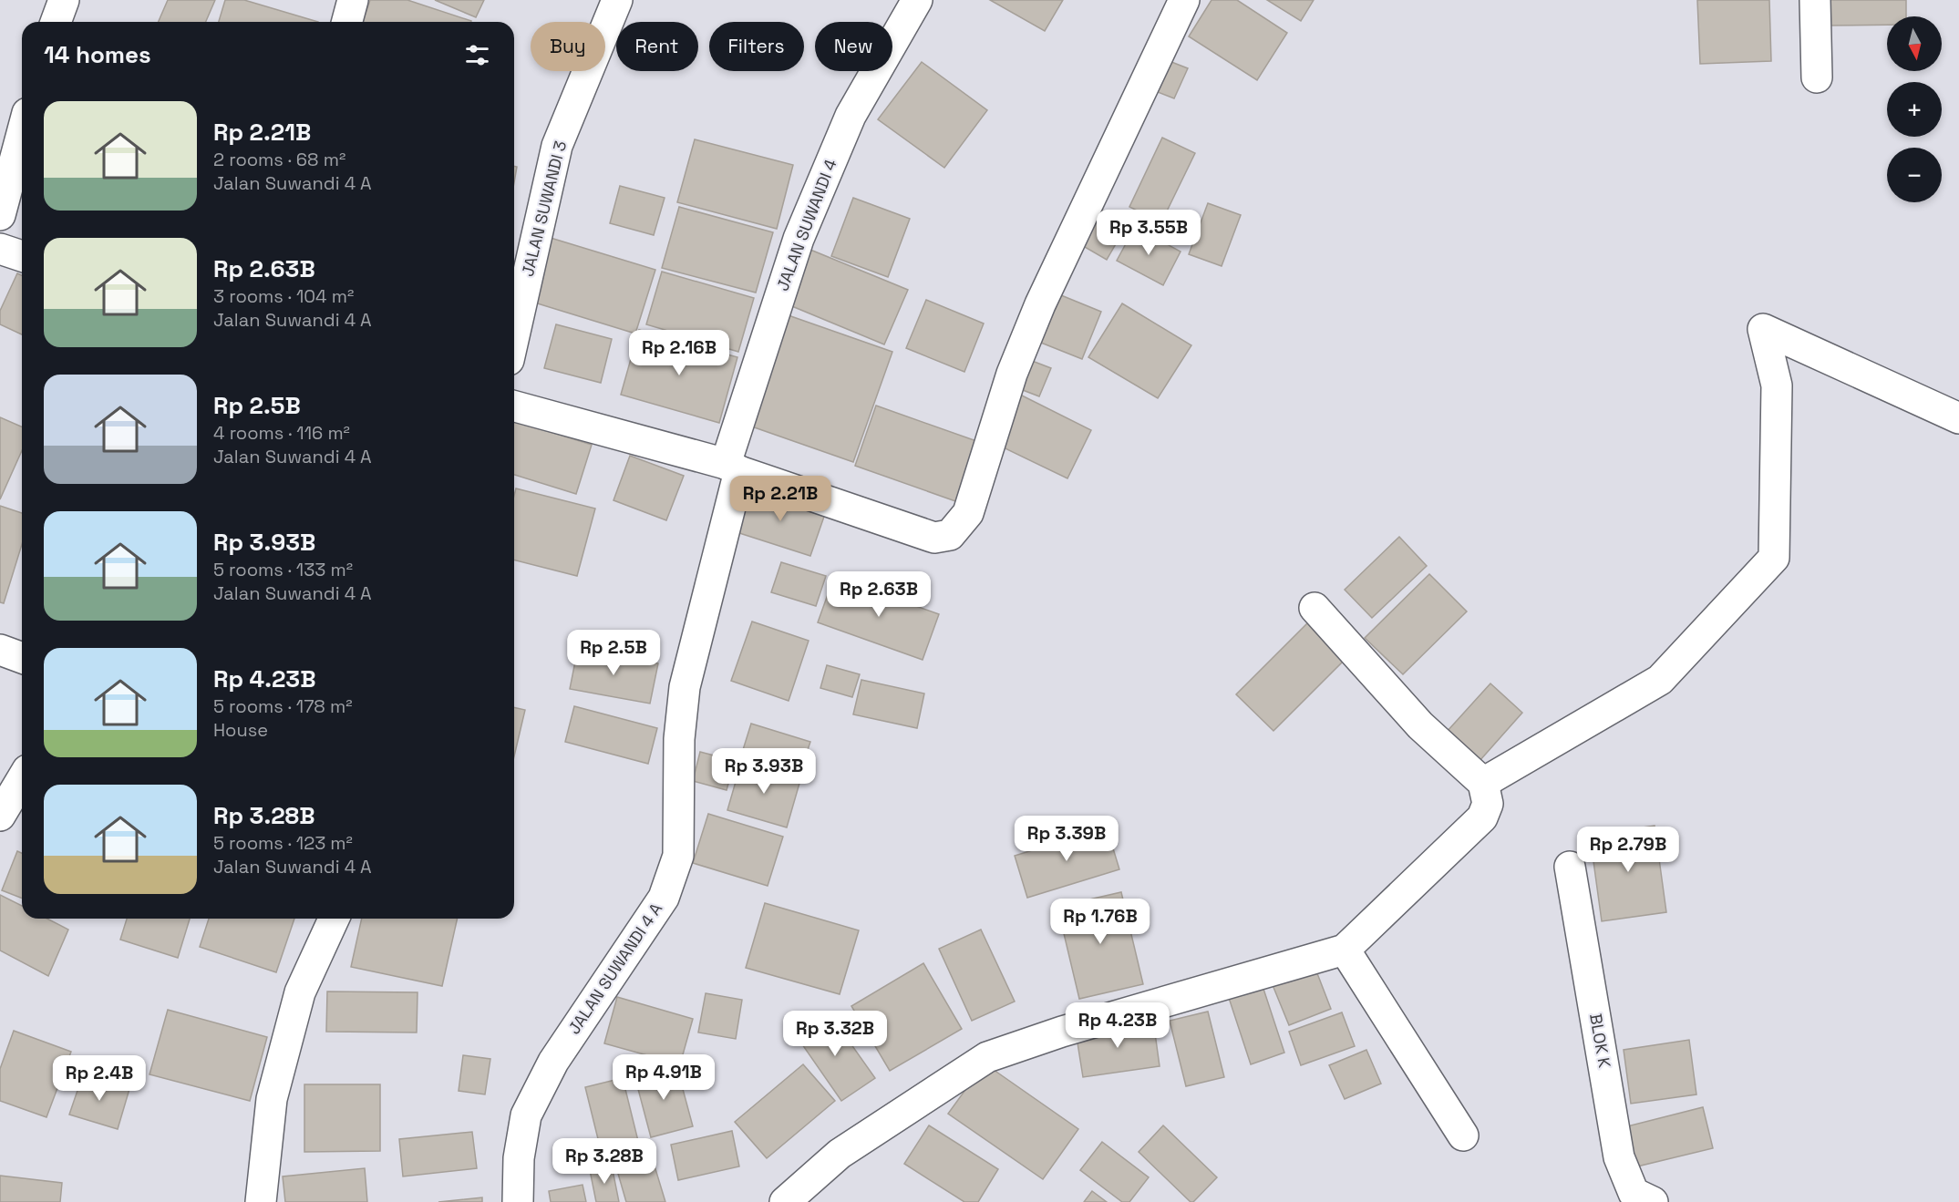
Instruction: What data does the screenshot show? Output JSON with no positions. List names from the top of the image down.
{
  "streets": {
    "street": [
      "JALAN SUWANDI 3",
      "JALAN SUWANDI 4",
      "JALAN SUWANDI 4 A",
      "BLOK K"
    ]
  },
  "crossings": [
    ["JALAN SUWANDI 4", "JALAN SUWANDI 4 A"]
  ],
  "north": "bottom",
  "page": {
    "map_buttons": ["+", "−"],
    "chip": [
      "Buy",
      "Rent",
      "Filters",
      "New"
    ],
    "heading": "14 homes",
    "list": [
      {
        "name": "Rp 2.21B",
        "note": "2 rooms · 68 m² · Jalan Suwandi 4 A"
      },
      {
        "name": "Rp 2.63B",
        "note": "3 rooms · 104 m² · Jalan Suwandi 4 A"
      },
      {
        "name": "Rp 2.5B",
        "note": "4 rooms · 116 m² · Jalan Suwandi 4 A"
      },
      {
        "name": "Rp 3.93B",
        "note": "5 rooms · 133 m² · Jalan Suwandi 4 A"
      },
      {
        "name": "Rp 4.23B",
        "note": "5 rooms · 178 m² · House"
      },
      {
        "name": "Rp 3.28B",
        "note": "5 rooms · 123 m² · Jalan Suwandi 4 A"
      }
    ],
    "price": [
      "Rp 3.55B",
      "Rp 2.16B",
      "Rp 2.21B",
      "Rp 2.63B",
      "Rp 2.5B",
      "Rp 3.93B",
      "Rp 3.39B",
      "Rp 2.79B",
      "Rp 1.76B",
      "Rp 4.23B",
      "Rp 3.32B",
      "Rp 4.91B",
      "Rp 2.4B",
      "Rp 3.28B"
    ]
  }
}
